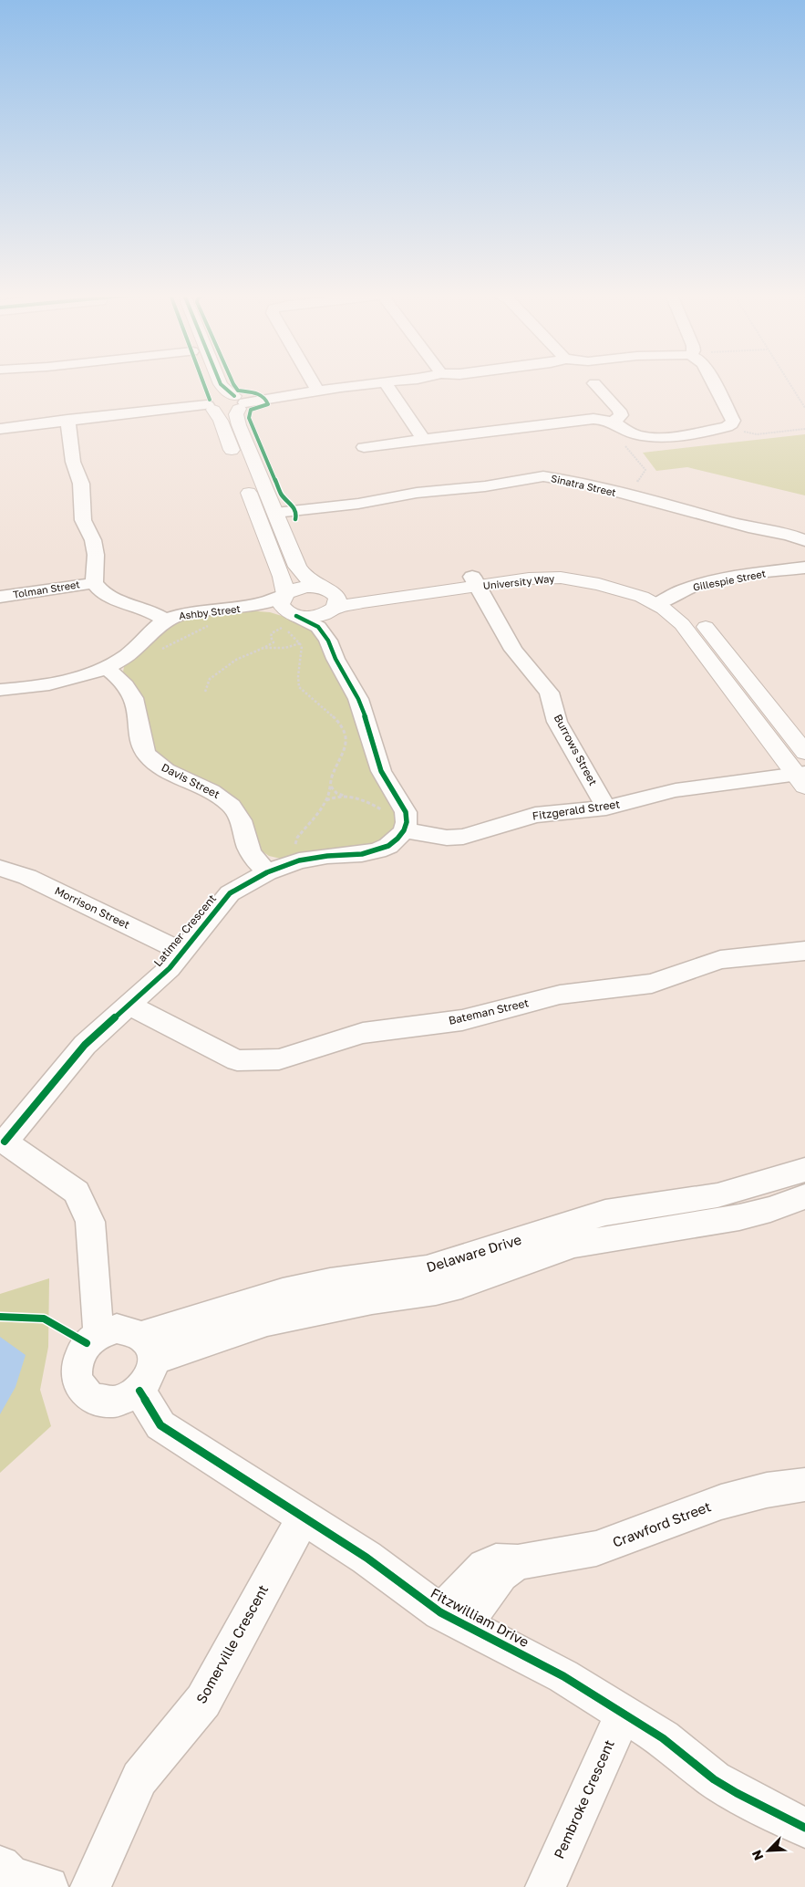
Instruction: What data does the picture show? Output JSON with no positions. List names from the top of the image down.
{
  "streets": {
    "street": [
      "Sinatra Street",
      "Gillespie Street",
      "University Way",
      "Tolman Street",
      "Ashby Street",
      "Burrows Street",
      "Davis Street",
      "Fitzgerald Street",
      "Morrison Street",
      "Latimer Crescent",
      "Bateman Street",
      "Delaware Drive",
      "Crawford Street",
      "Fitzwilliam Drive",
      "Somerville Crescent",
      "Pembroke Crescent"
    ]
  },
  "crossings": [
    ["Gillespie Street", "University Way"],
    ["University Way", "Burrows Street"],
    ["University Way", "Fitzgerald Street"],
    ["Ashby Street", "Davis Street"],
    ["Burrows Street", "Fitzgerald Street"],
    ["Davis Street", "Latimer Crescent"],
    ["Fitzgerald Street", "Latimer Crescent"],
    ["Morrison Street", "Latimer Crescent"],
    ["Latimer Crescent", "Bateman Street"],
    ["Delaware Drive", "Fitzwilliam Drive"],
    ["Crawford Street", "Fitzwilliam Drive"],
    ["Fitzwilliam Drive", "Somerville Crescent"],
    ["Fitzwilliam Drive", "Pembroke Crescent"]
  ],
  "north": "bottom left"
}
